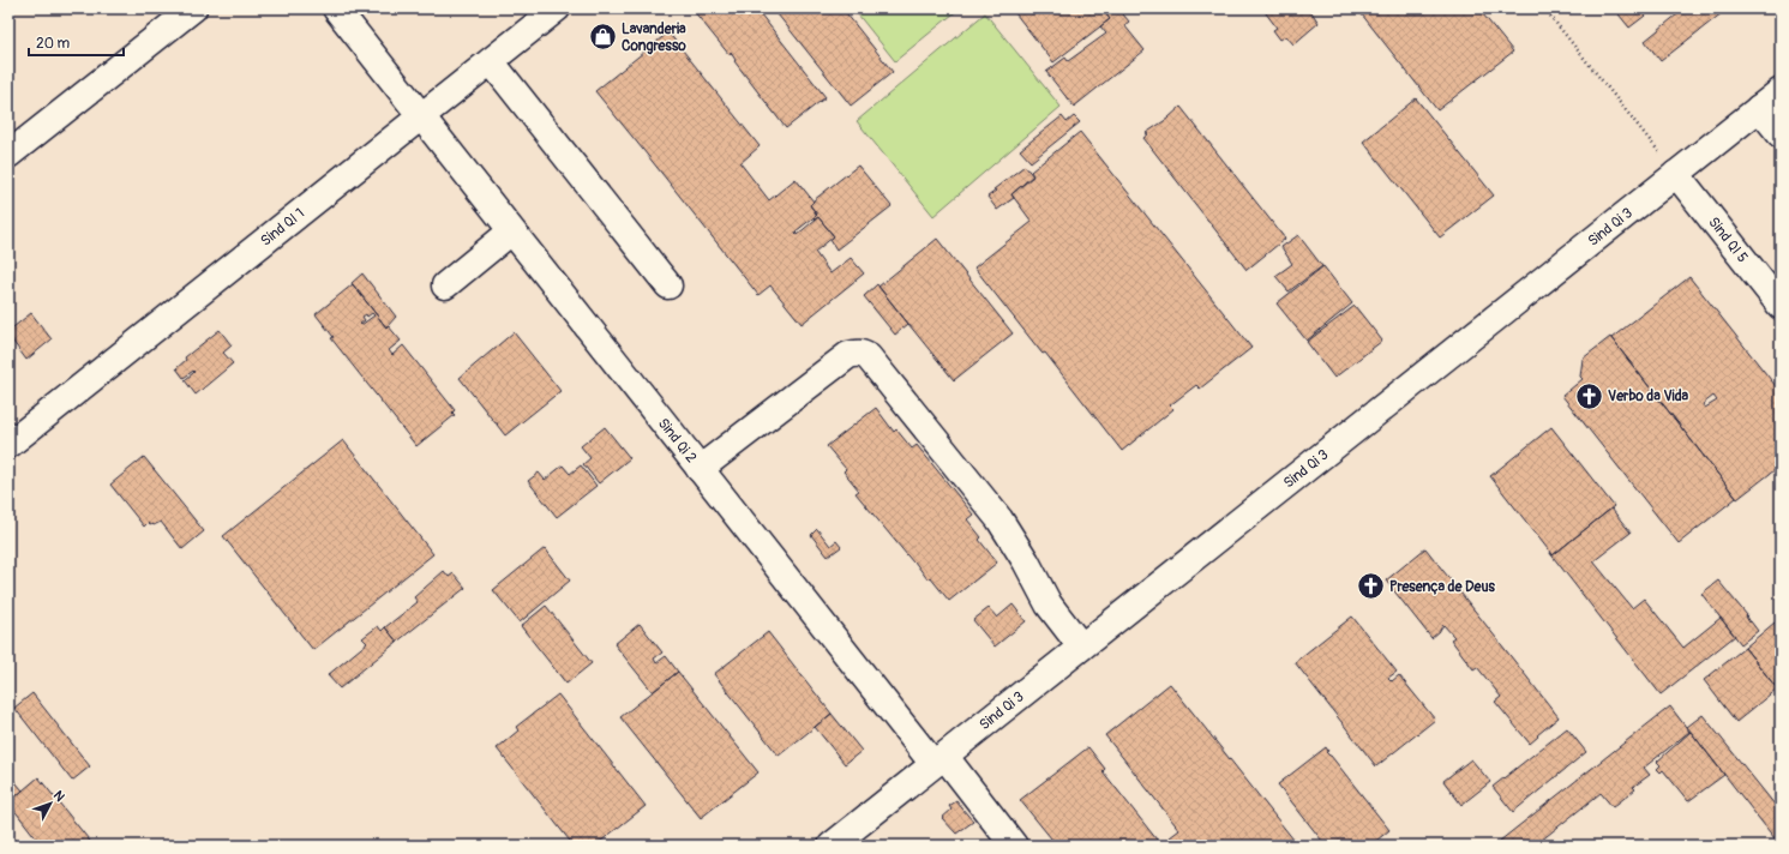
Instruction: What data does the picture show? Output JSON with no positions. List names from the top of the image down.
{
  "streets": {
    "street": [
      "Sind QI 1",
      "Sind Qi 3",
      "Sind QI 5",
      "Sind Qi 2"
    ]
  },
  "crossings": [
    ["Sind QI 1", "Sind Qi 2"],
    ["Sind Qi 3", "Sind QI 5"],
    ["Sind Qi 3", "Sind Qi 2"]
  ],
  "places": {
    "shop": ["Lavanderia Congresso"],
    "church": ["Verbo da Vida", "Presença de Deus"]
  },
  "scale_bar": "20 m",
  "north": "top right"
}
